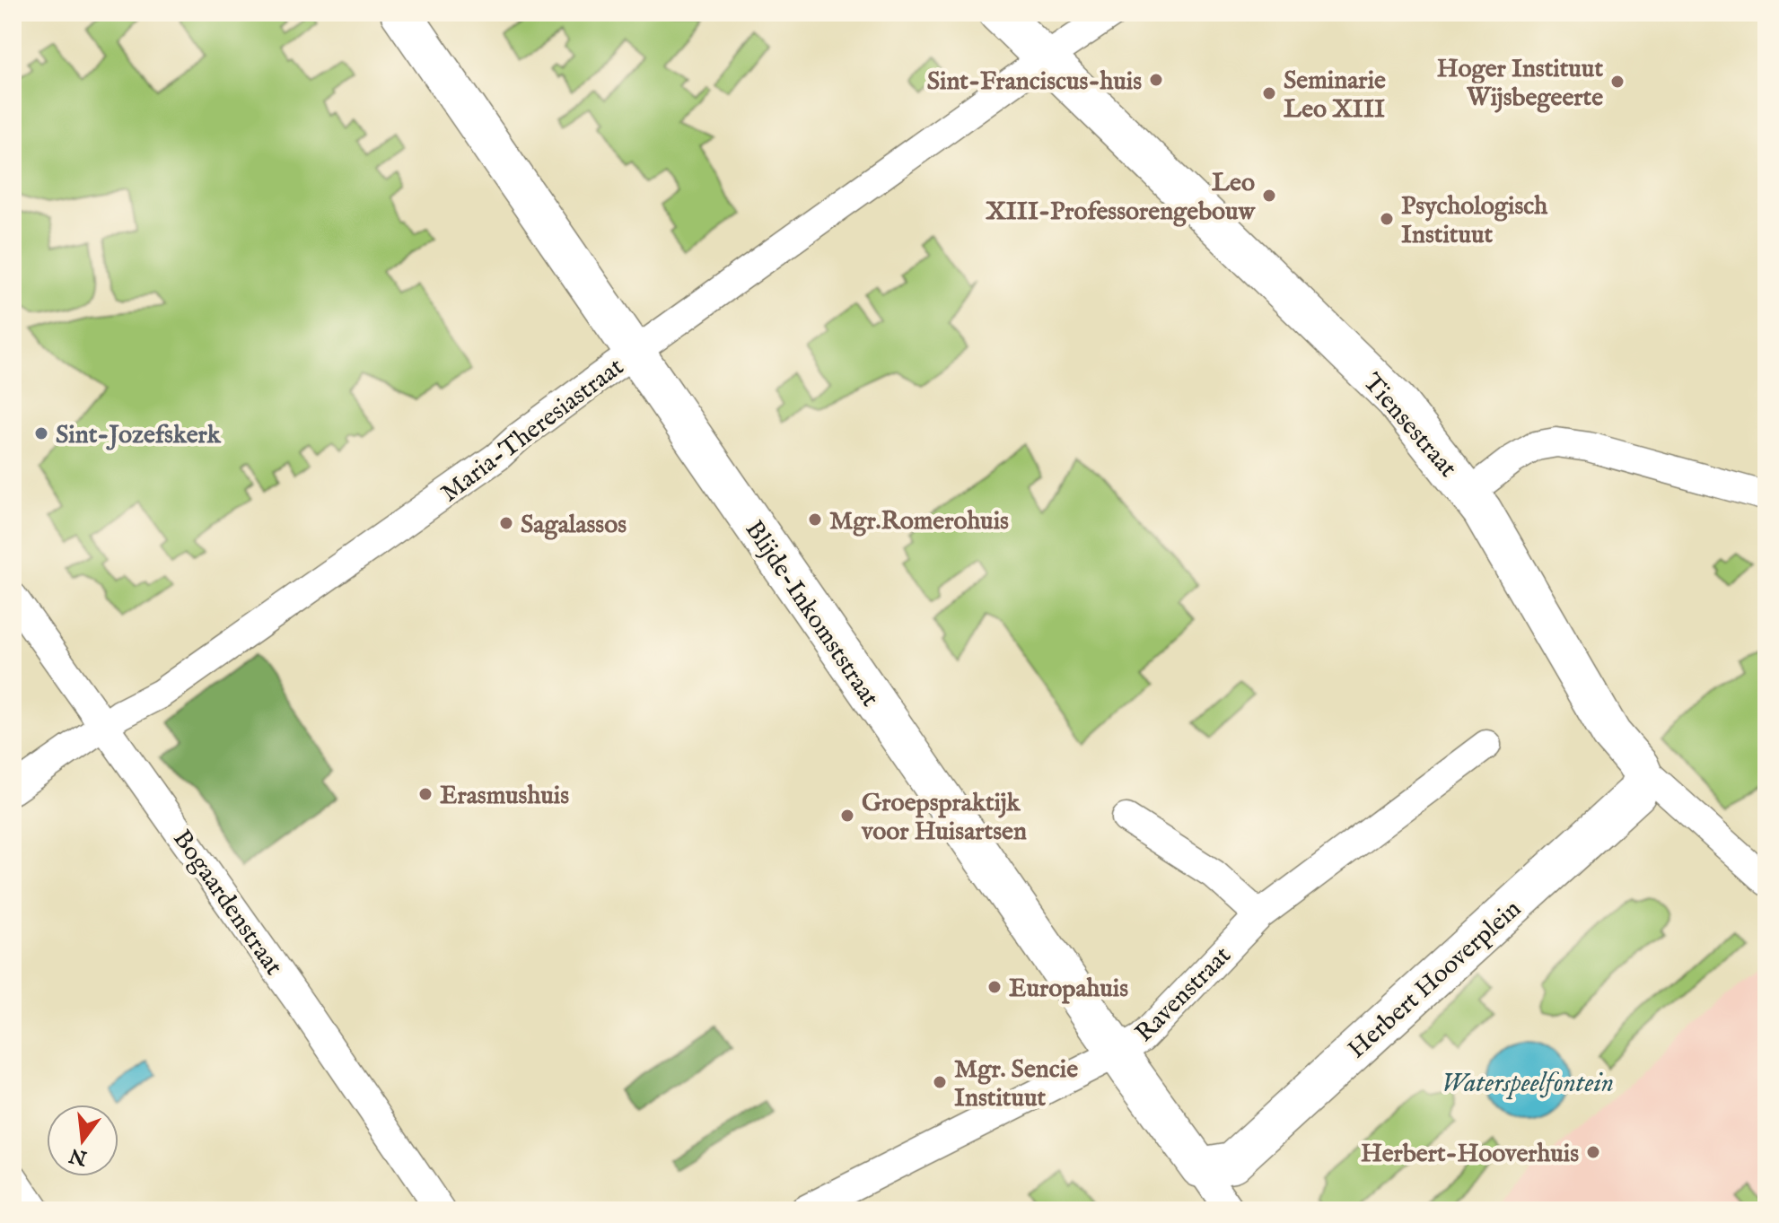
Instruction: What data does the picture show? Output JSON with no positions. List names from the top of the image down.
{
  "streets": {
    "street": [
      "Tiensestraat",
      "Maria-Theresiastraat",
      "Blijde-Inkomststraat",
      "Bogaardenstraat",
      "Herbert Hooverplein",
      "Ravenstraat"
    ]
  },
  "crossings": [
    ["Tiensestraat", "Maria-Theresiastraat"],
    ["Tiensestraat", "Herbert Hooverplein"],
    ["Maria-Theresiastraat", "Blijde-Inkomststraat"],
    ["Maria-Theresiastraat", "Bogaardenstraat"],
    ["Blijde-Inkomststraat", "Herbert Hooverplein"],
    ["Blijde-Inkomststraat", "Ravenstraat"]
  ],
  "water": ["Waterspeelfontein"],
  "places": [
    "Sint-Franciscus-huis",
    "Hoger Instituut Wijsbegeerte",
    "Seminarie Leo XIII",
    "Leo XIII-Professorengebouw",
    "Psychologisch Instituut",
    "Sint-Jozefskerk",
    "Mgr.Romerohuis",
    "Sagalassos",
    "Erasmushuis",
    "Groepspraktijk voor Huisartsen",
    "Europahuis",
    "Mgr. Sencie Instituut",
    "Herbert-Hooverhuis"
  ],
  "north": "bottom"
}
